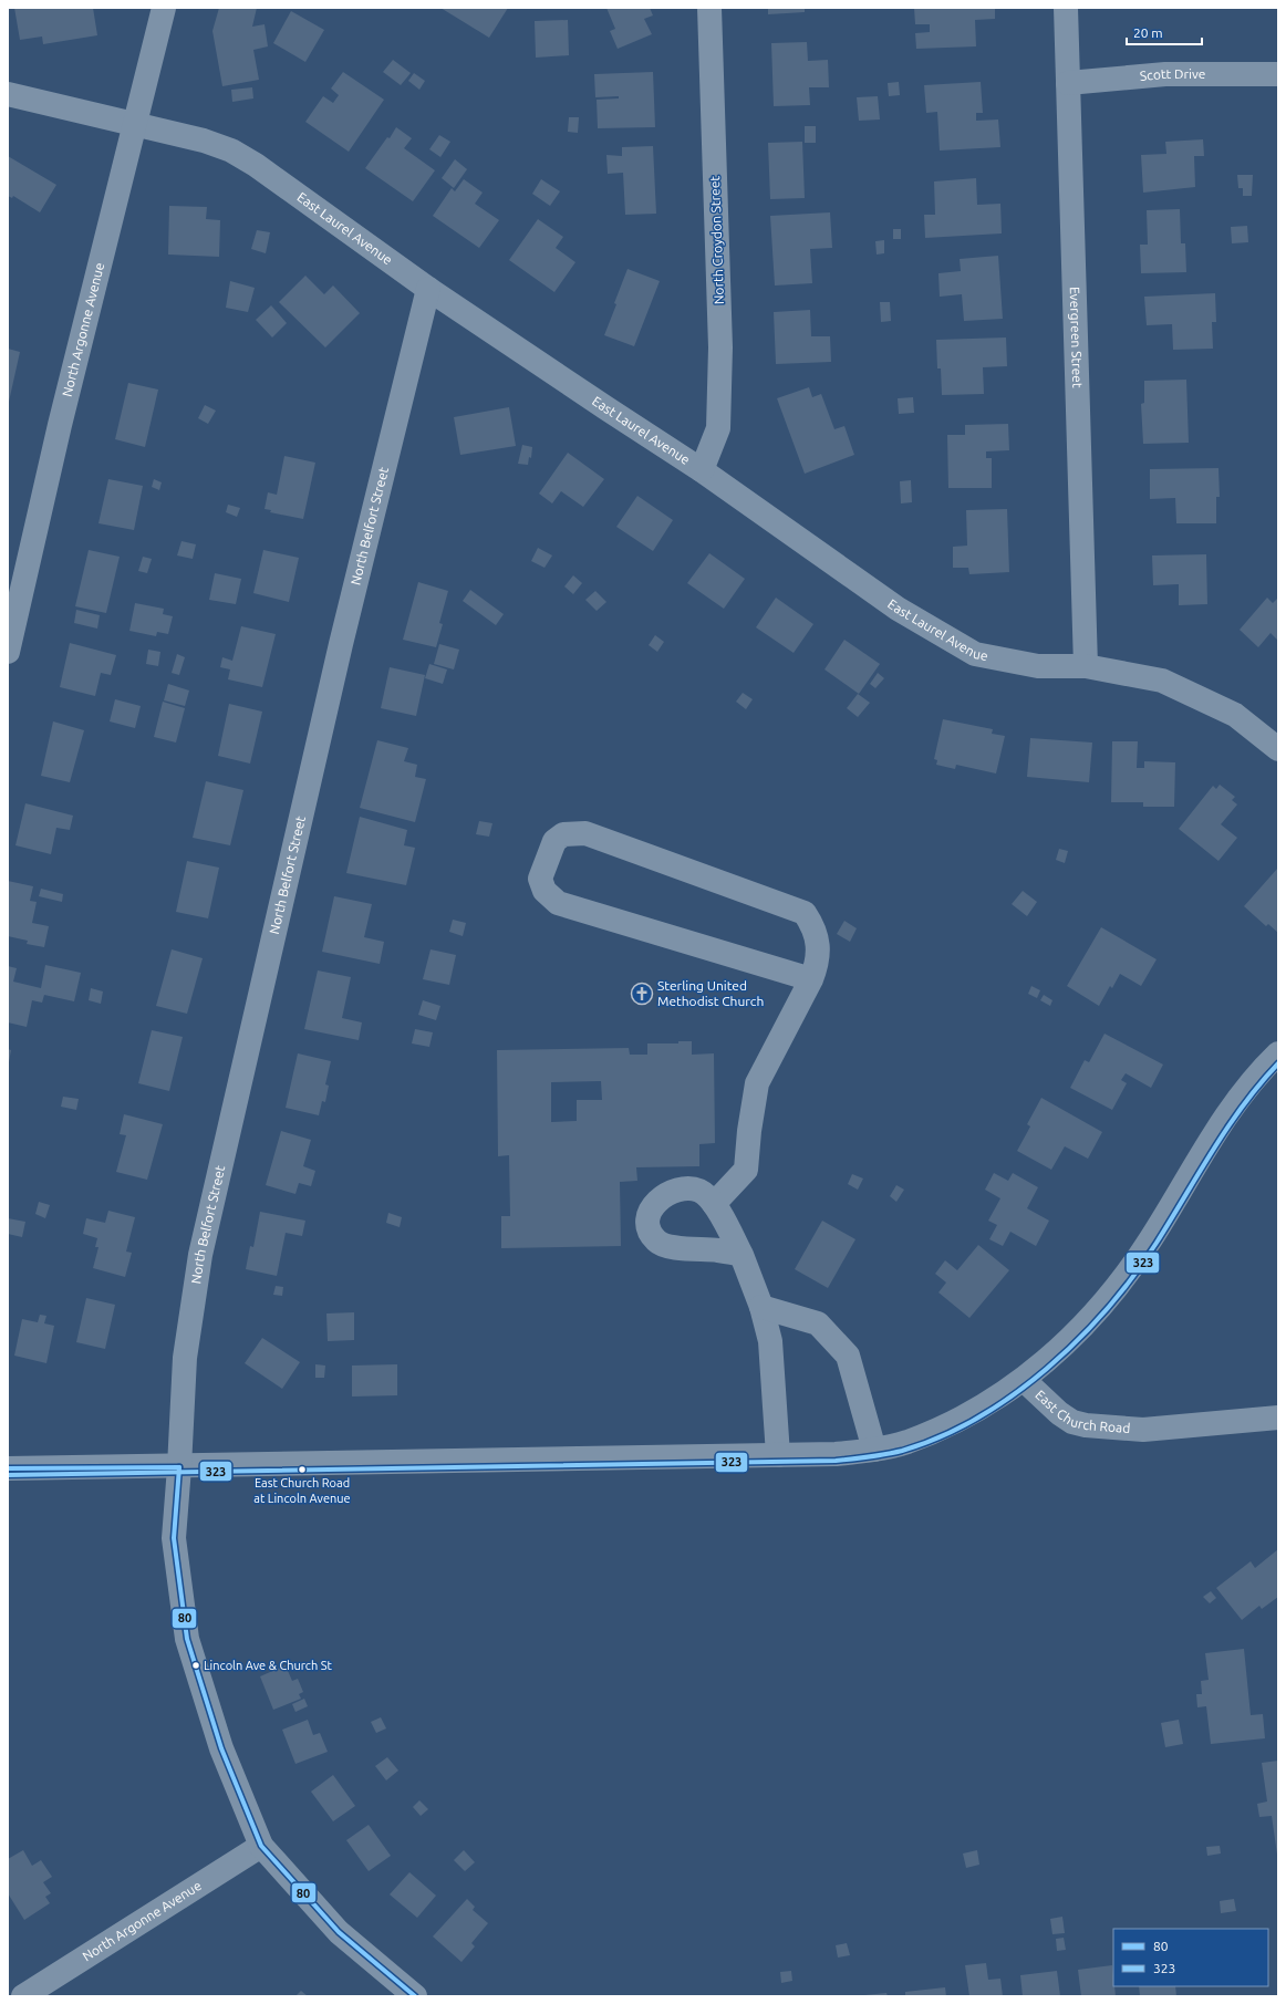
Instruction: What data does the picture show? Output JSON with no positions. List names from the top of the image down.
{
  "streets": {
    "street": [
      "Scott Drive",
      "East Laurel Avenue",
      "North Croydon Street",
      "North Argonne Avenue",
      "Evergreen Street",
      "North Belfort Street",
      "East Church Road"
    ]
  },
  "crossings": [
    ["Scott Drive", "Evergreen Street"],
    ["East Laurel Avenue", "North Croydon Street"],
    ["East Laurel Avenue", "North Argonne Avenue"],
    ["East Laurel Avenue", "Evergreen Street"],
    ["East Laurel Avenue", "North Belfort Street"],
    ["North Argonne Avenue", "North Belfort Street"],
    ["North Belfort Street", "East Church Road"]
  ],
  "places": {
    "church": ["Sterling United Methodist Church"],
    "other": ["East Church Road at Lincoln Avenue", "Lincoln Ave & Church St"]
  },
  "lines": ["transit line 323", "transit line 80"],
  "legend": ["80", "323"],
  "scale_bar": "20 m"
}
